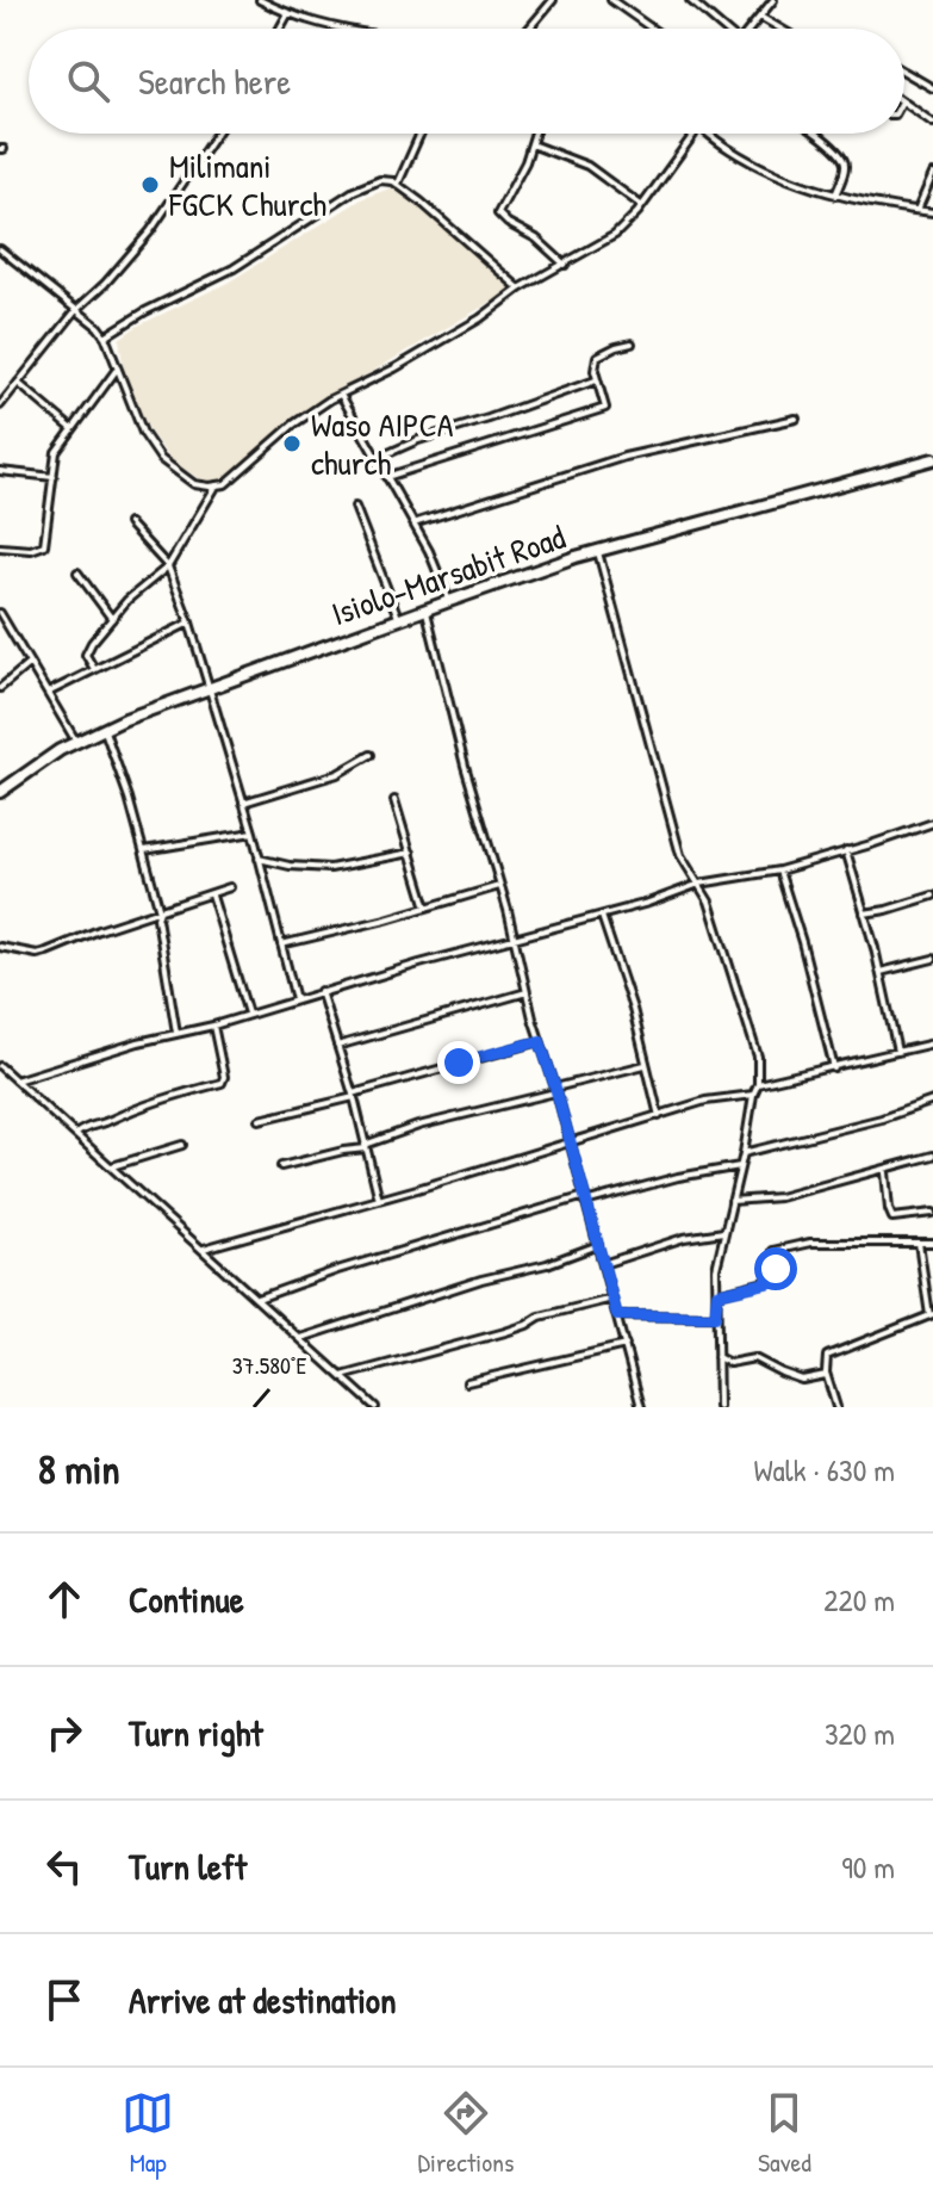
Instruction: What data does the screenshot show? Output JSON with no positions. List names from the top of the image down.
{
  "streets": {
    "highway": ["Isiolo-Marsabit Road"]
  },
  "places": ["Milimani FGCK Church", "Waso AIPCA church"],
  "page": {
    "search": "Search here",
    "heading": ["8 min", "Walk · 630 m"],
    "list": [
      ["Continue", "220 m"],
      ["Turn right", "320 m"],
      ["Turn left", "90 m"],
      "Arrive at destination"
    ],
    "nav": ["Map", "Directions", "Saved"]
  },
  "coordinates": ["37.580°E"]
}
